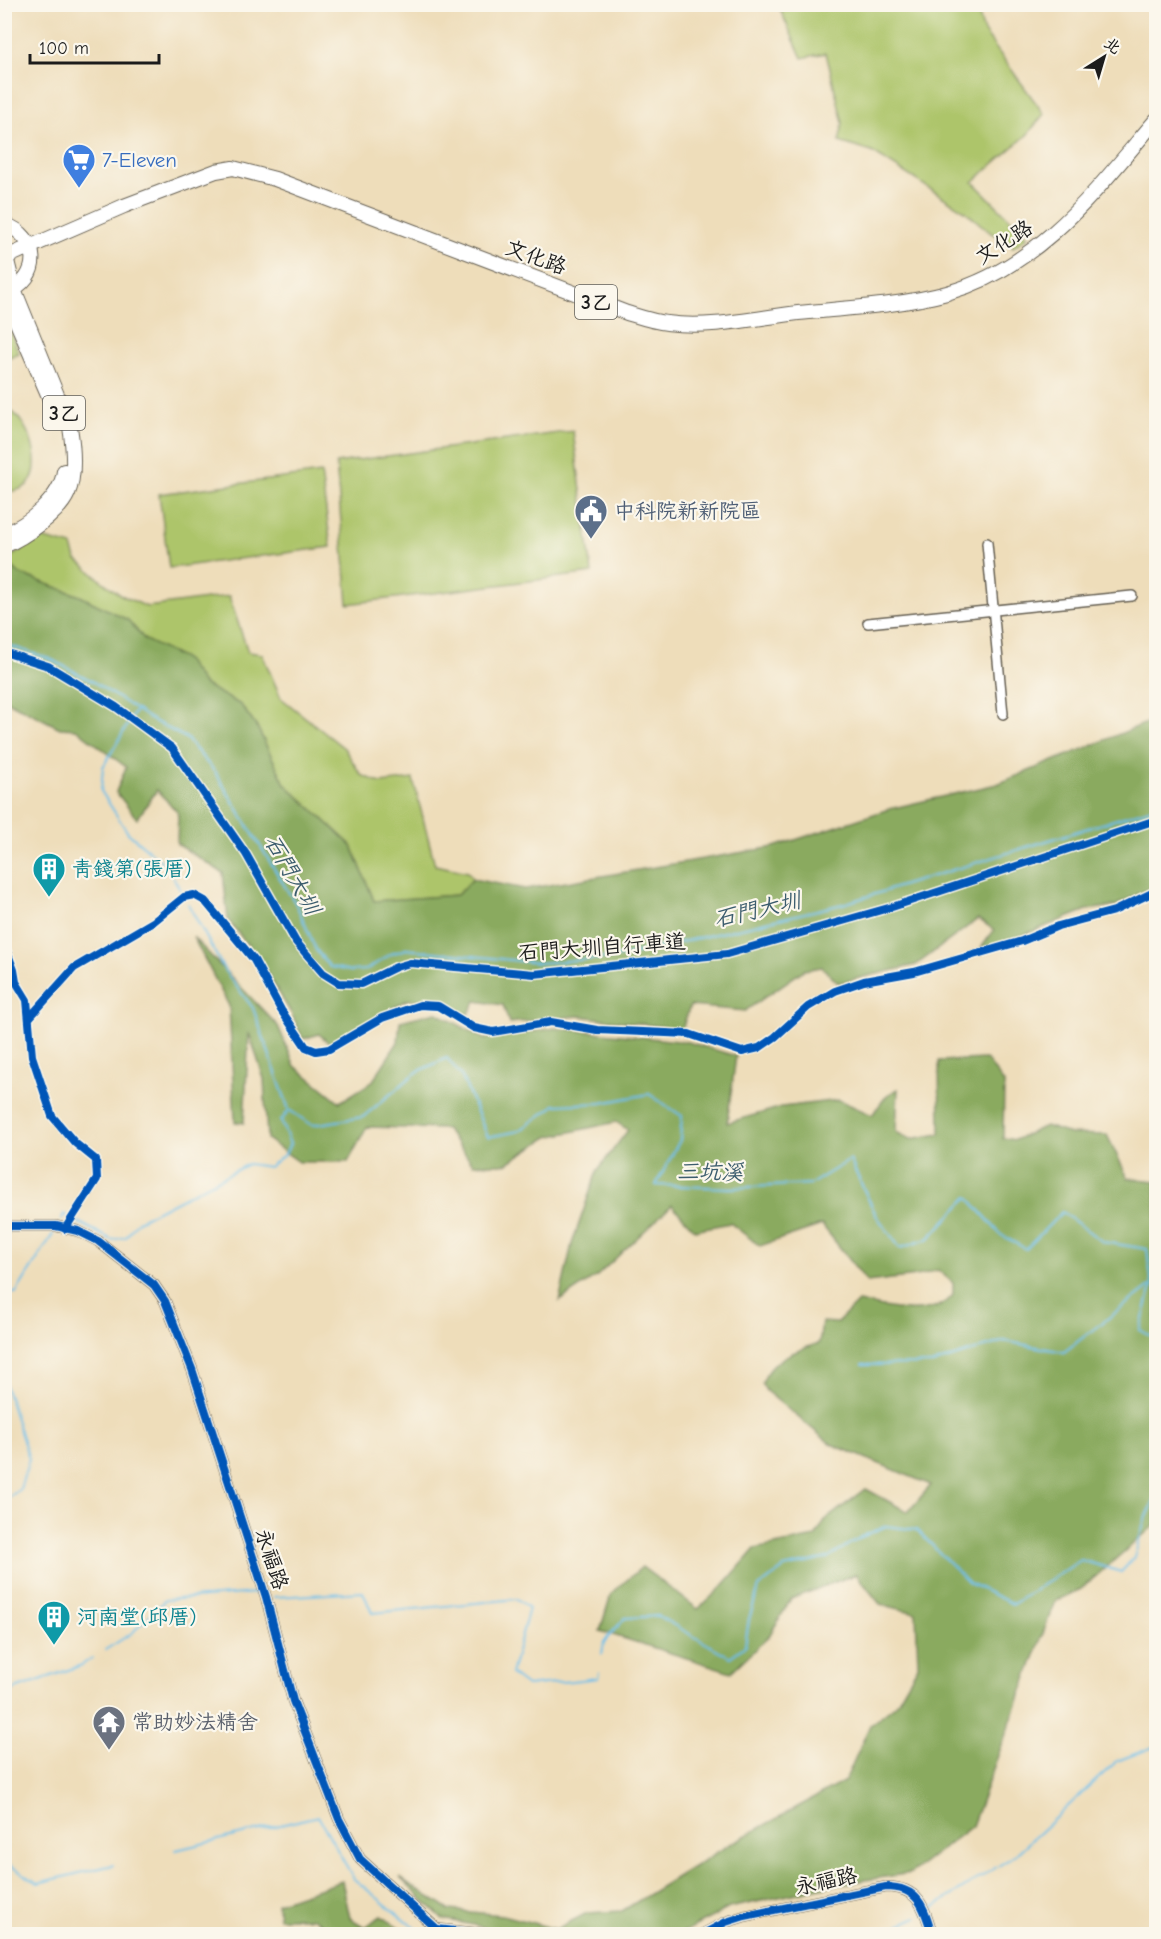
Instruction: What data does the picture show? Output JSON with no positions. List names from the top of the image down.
{
  "streets": {
    "main road": ["文化路", "3乙"],
    "street": ["永福路"],
    "cycle path": ["石門大圳自行車道"]
  },
  "crossings": [
    ["文化路", "3乙"]
  ],
  "water": ["石門大圳", "三坑溪"],
  "places": {
    "supermarket": ["7-Eleven"],
    "public building": ["中科院新新院區"],
    "building": ["青錢第(張厝)", "河南堂(邱厝)"],
    "temple": ["常助妙法精舍"]
  },
  "scale_bar": "100 m",
  "north": "top right"
}
